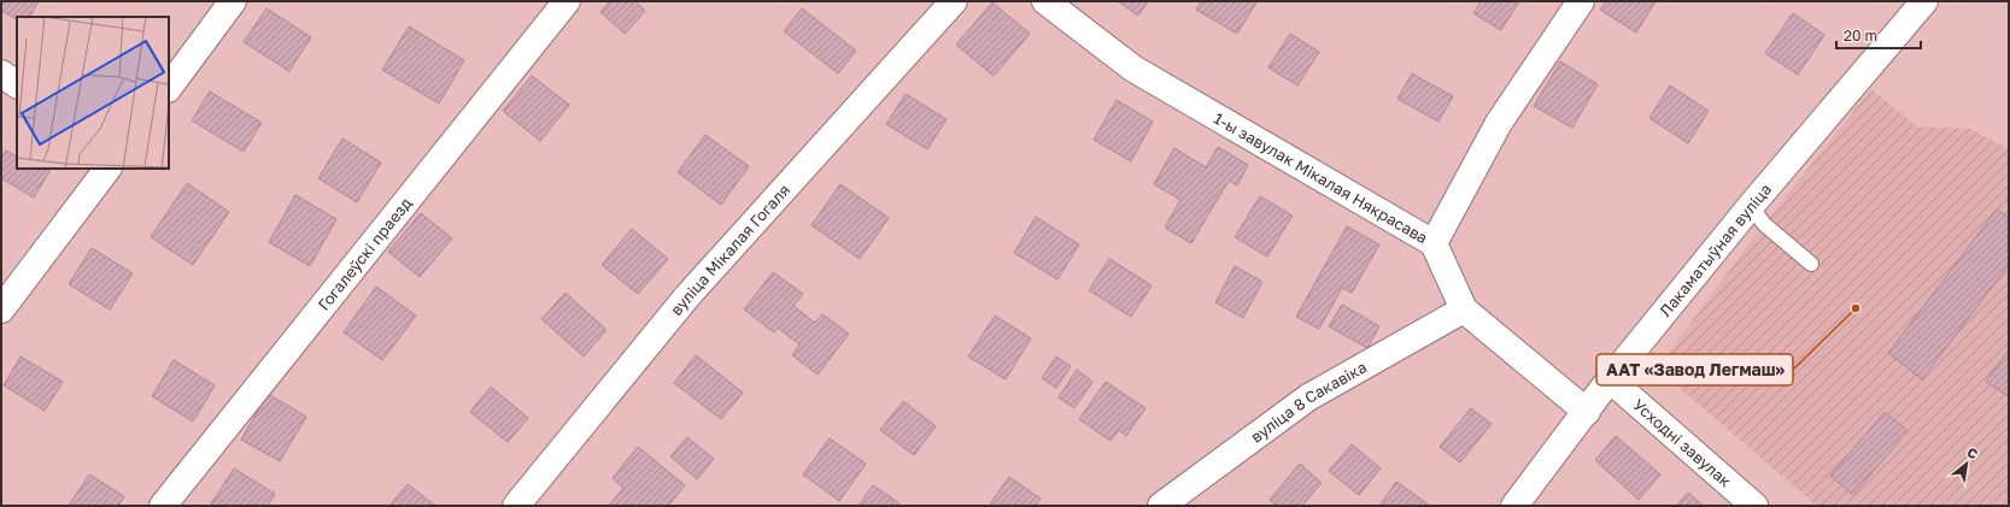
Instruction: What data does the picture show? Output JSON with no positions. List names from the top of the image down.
{
  "streets": {
    "street": [
      "1-ы завулак Мікалая Някрасава",
      "вуліца Мікалая Гогаля",
      "Лакаматыўная вуліца",
      "Гогалеўскі праезд",
      "вуліца 8 Сакавіка",
      "Усходні завулак"
    ]
  },
  "crossings": [
    ["Лакаматыўная вуліца", "Усходні завулак"]
  ],
  "places": ["ААТ «Завод Легмаш»"],
  "scale_bar": "20 m",
  "north": "top right"
}
